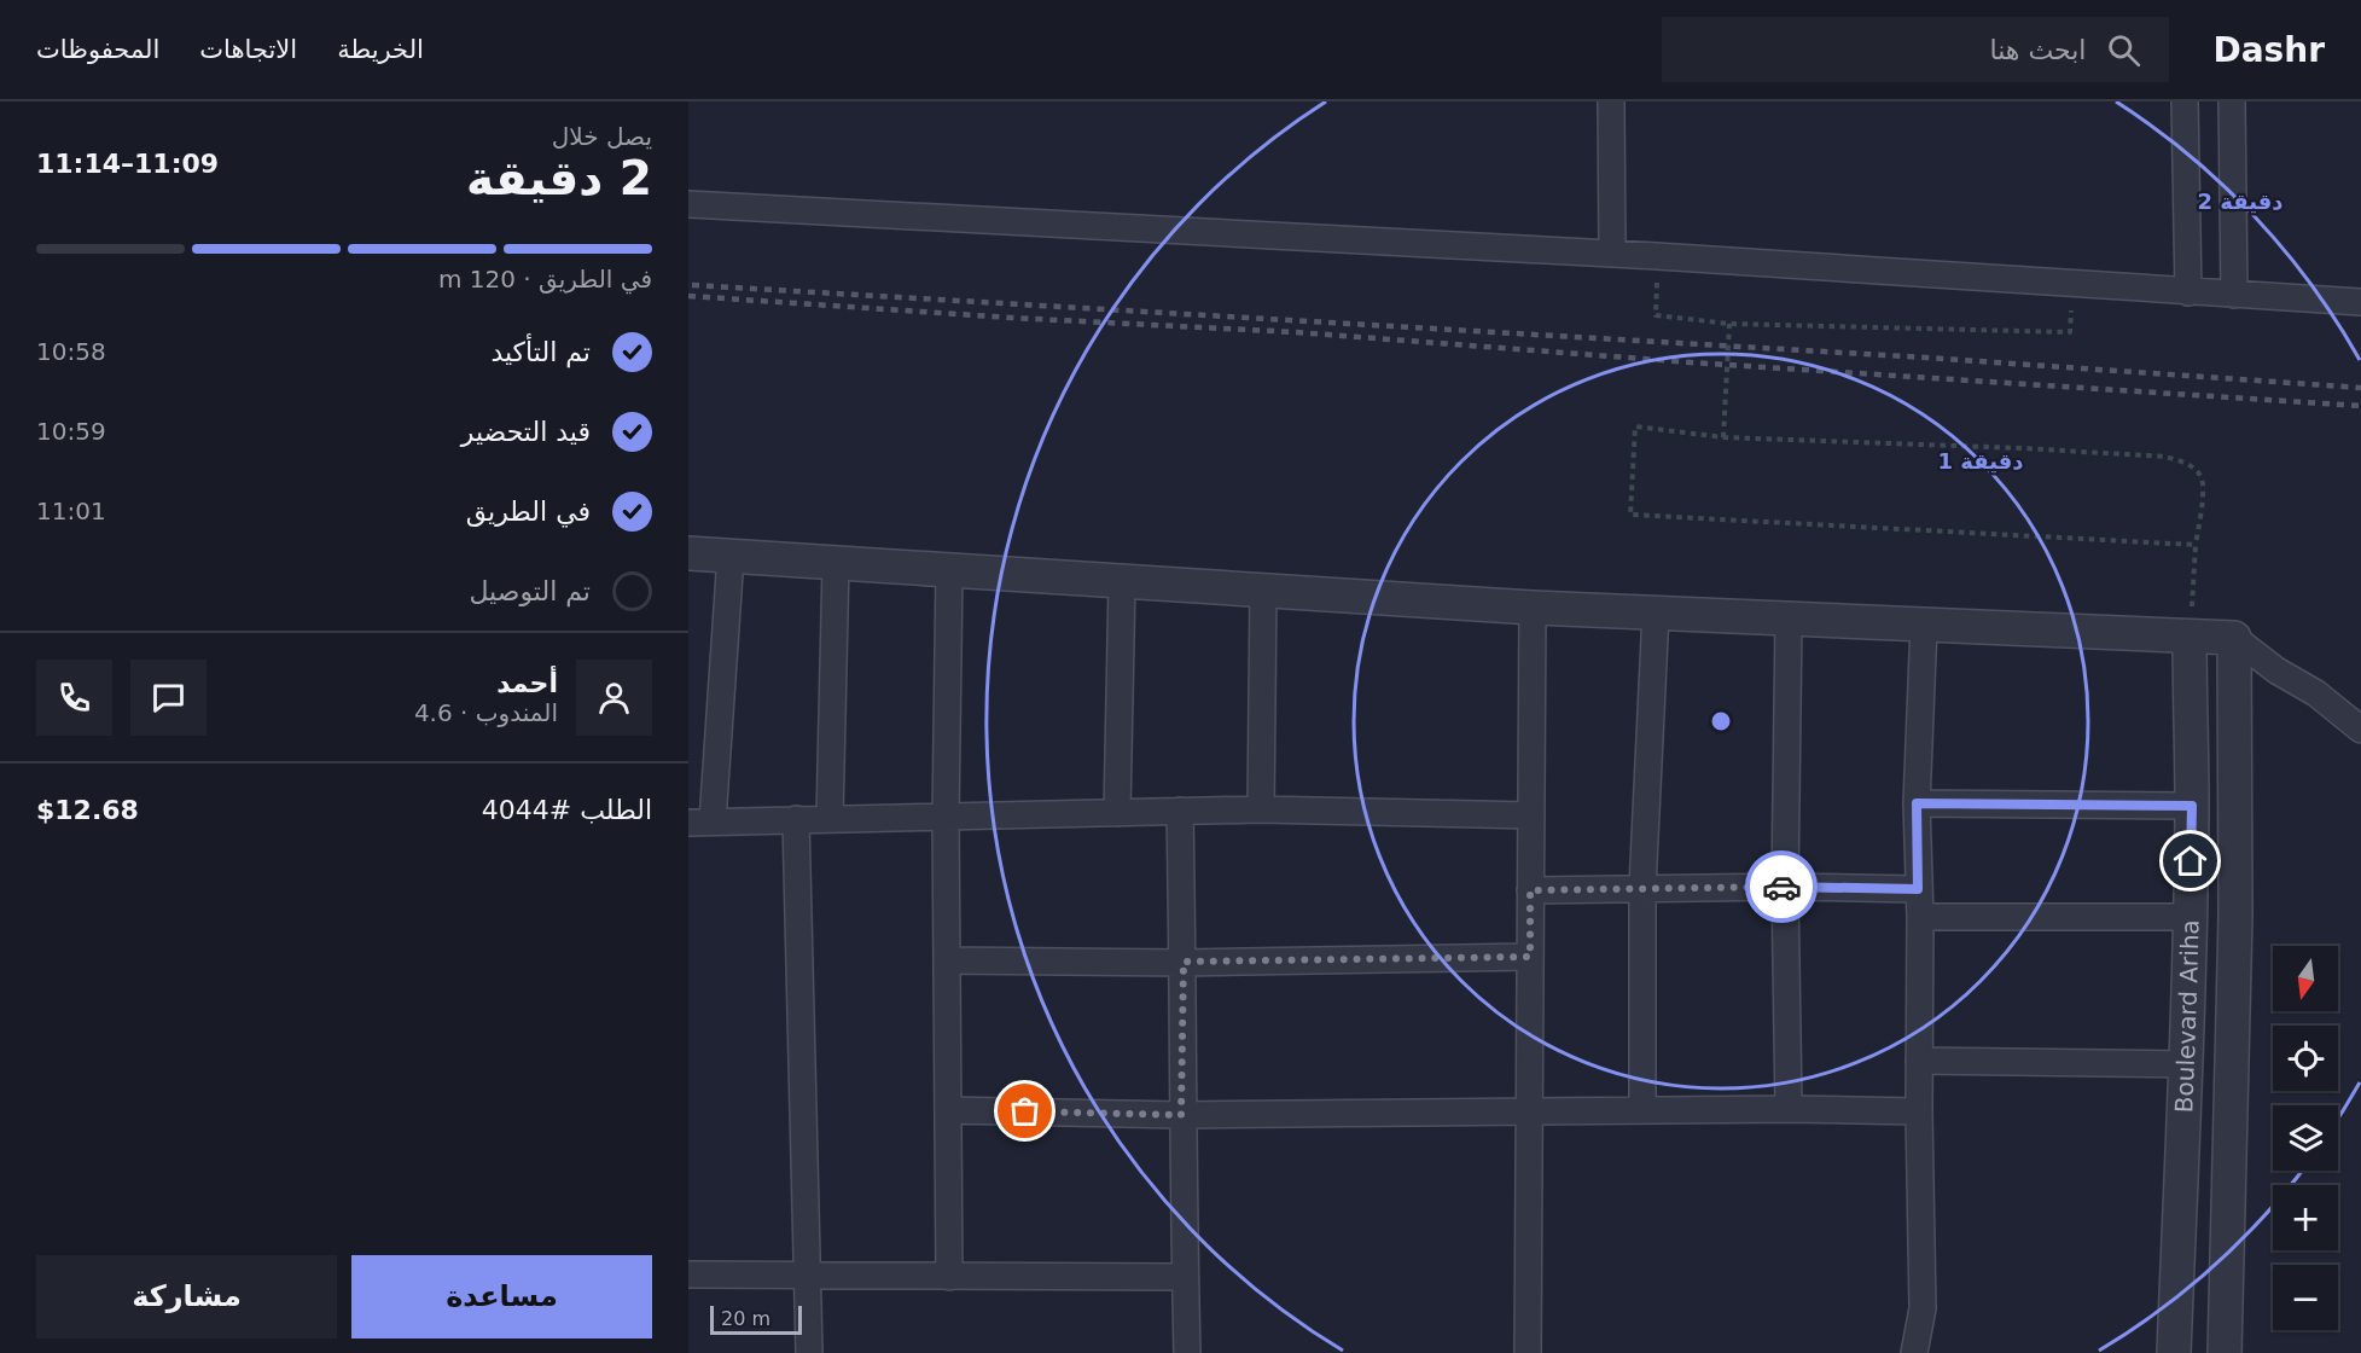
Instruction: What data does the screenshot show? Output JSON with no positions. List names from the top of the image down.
{
  "streets": {
    "street": ["Boulevard Ariha"]
  },
  "scale_bar": "20 m",
  "north": "bottom",
  "page": {
    "header": "Dashr",
    "search": "ابحث هنا",
    "nav": ["الخريطة", "الاتجاهات", "المحفوظات"],
    "heading": ["2 دقيقة", "يصل خلال", "11:09–11:14"],
    "panel": [
      "أحمد",
      "المندوب · 4.6",
      "الطلب #4044",
      "$12.68"
    ],
    "bar": "في الطريق · 120 m",
    "list": [
      ["تم التأكيد", "10:58"],
      ["قيد التحضير", "10:59"],
      ["في الطريق", "11:01"],
      "تم التوصيل"
    ],
    "map_buttons": ["+", "−"],
    "buttons": ["مساعدة", "مشاركة"],
    "scale": "20 m"
  },
  "rings": ["2 دقيقة", "1 دقيقة"]
}
